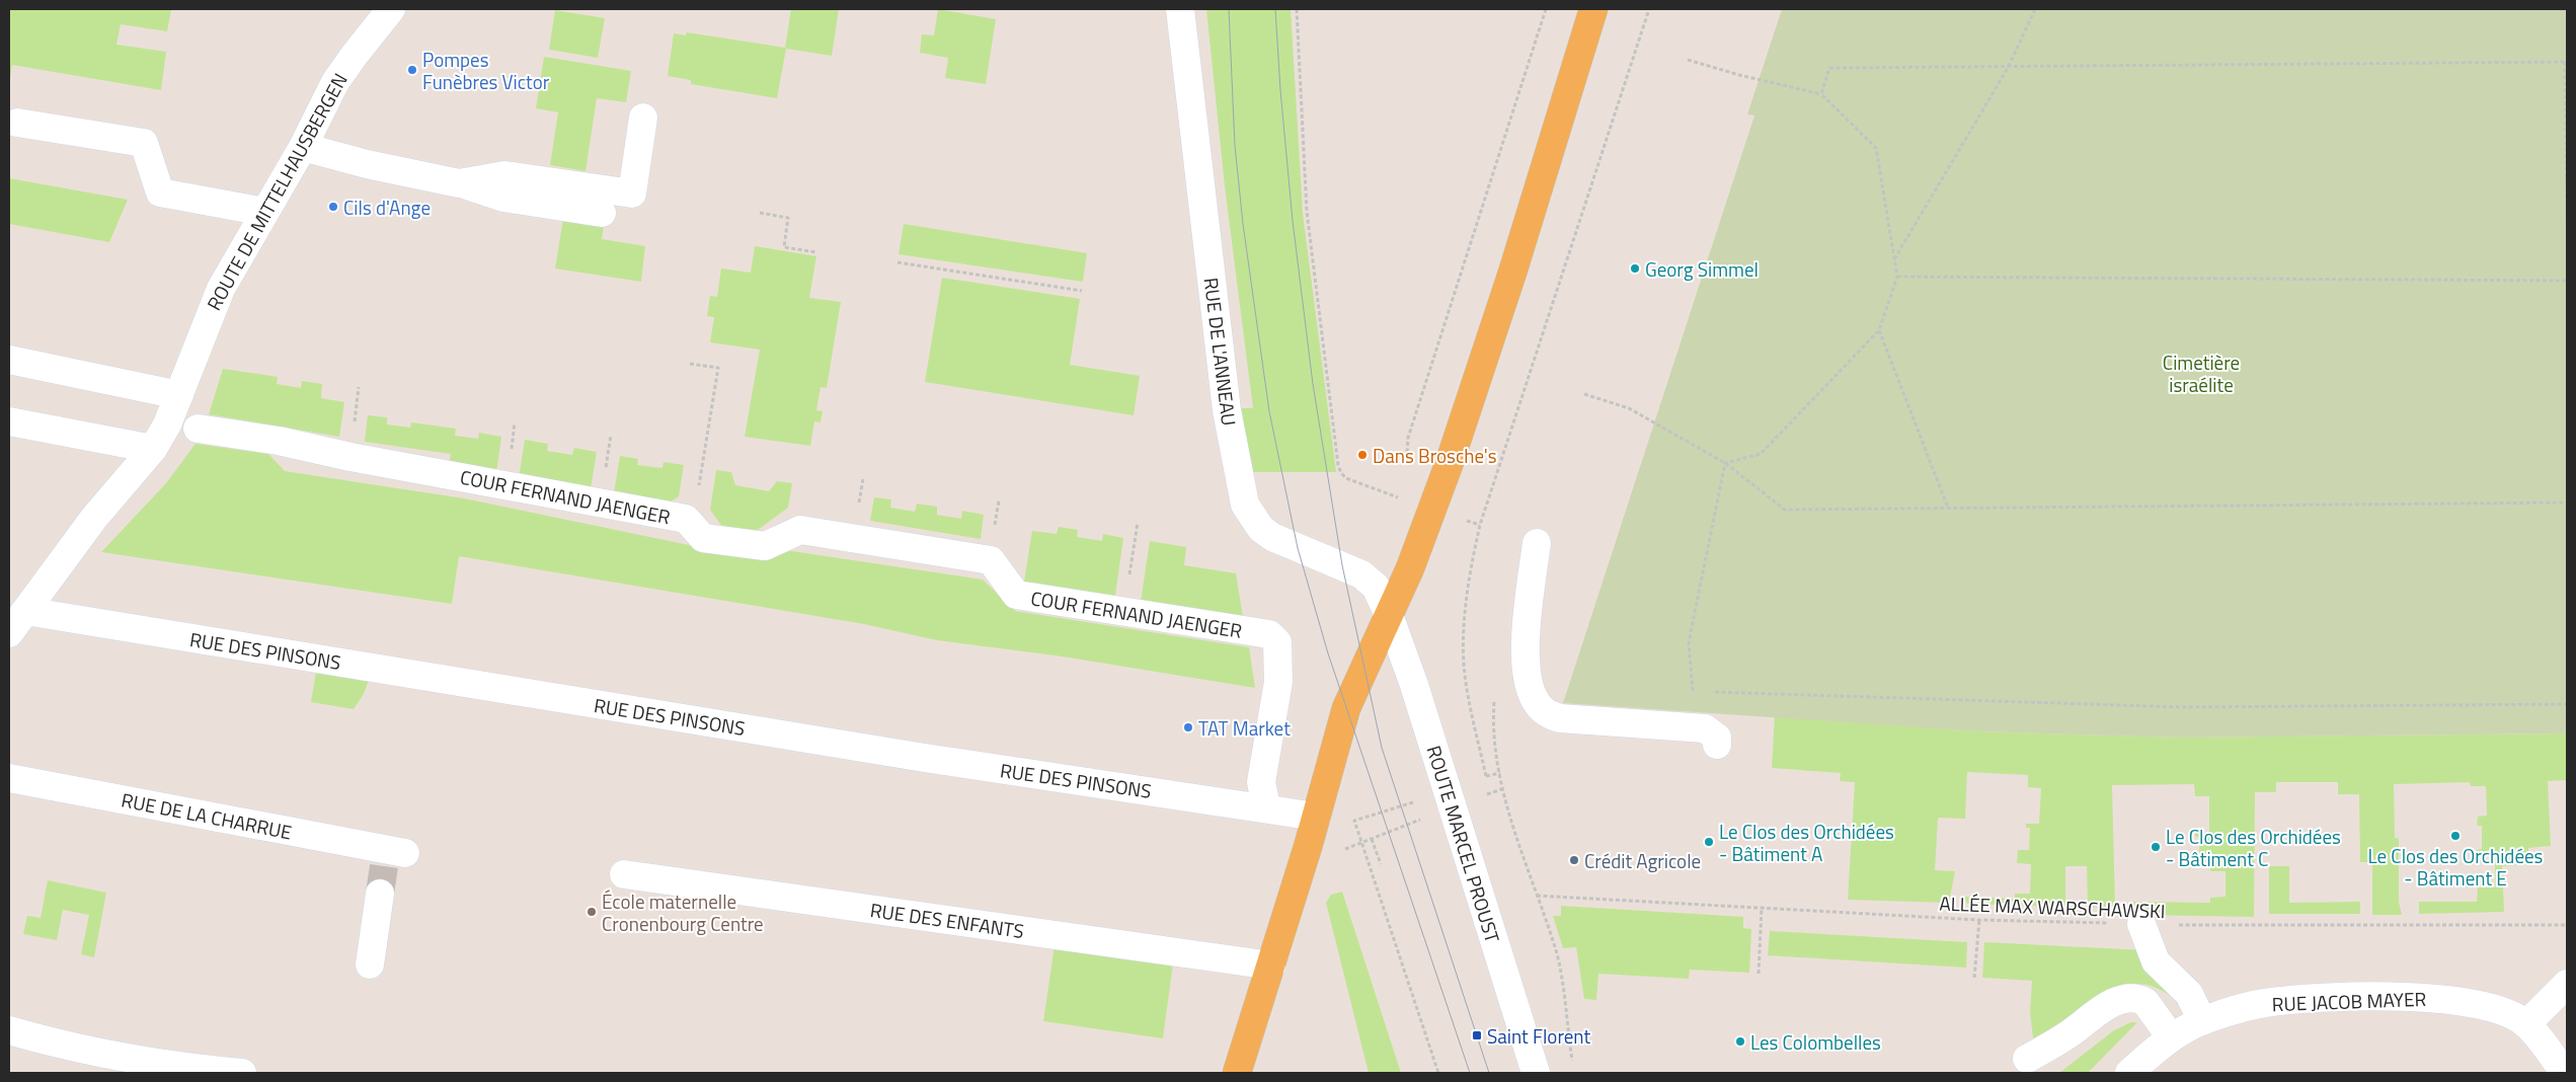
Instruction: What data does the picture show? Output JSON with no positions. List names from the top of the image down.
{
  "streets": {
    "street": [
      "ROUTE DE MITTELHAUSBERGEN",
      "RUE DE L'ANNEAU",
      "COUR FERNAND JAENGER",
      "RUE DES PINSONS",
      "RUE DE LA CHARRUE",
      "ROUTE MARCEL PROUST",
      "RUE DES ENFANTS",
      "RUE JACOB MAYER"
    ],
    "path": ["ALLÉE MAX WARSCHAWSKI"]
  },
  "crossings": [
    ["ROUTE DE MITTELHAUSBERGEN", "RUE DES PINSONS"],
    ["RUE DE L'ANNEAU", "ROUTE MARCEL PROUST"],
    ["COUR FERNAND JAENGER", "RUE DES PINSONS"]
  ],
  "parks": ["Cimetière israélite"],
  "places": {
    "other": [
      "Pompes Funèbres Victor",
      "Cils d'Ange",
      "Georg Simmel",
      "Dans Brosche's",
      "TAT Market",
      "Le Clos des Orchidées - Bâtiment E",
      "Le Clos des Orchidées - Bâtiment A",
      "Le Clos des Orchidées - Bâtiment C",
      "Crédit Agricole",
      "École maternelle Cronenbourg Centre",
      "Les Colombelles"
    ],
    "transit": ["Saint Florent"]
  }
}
